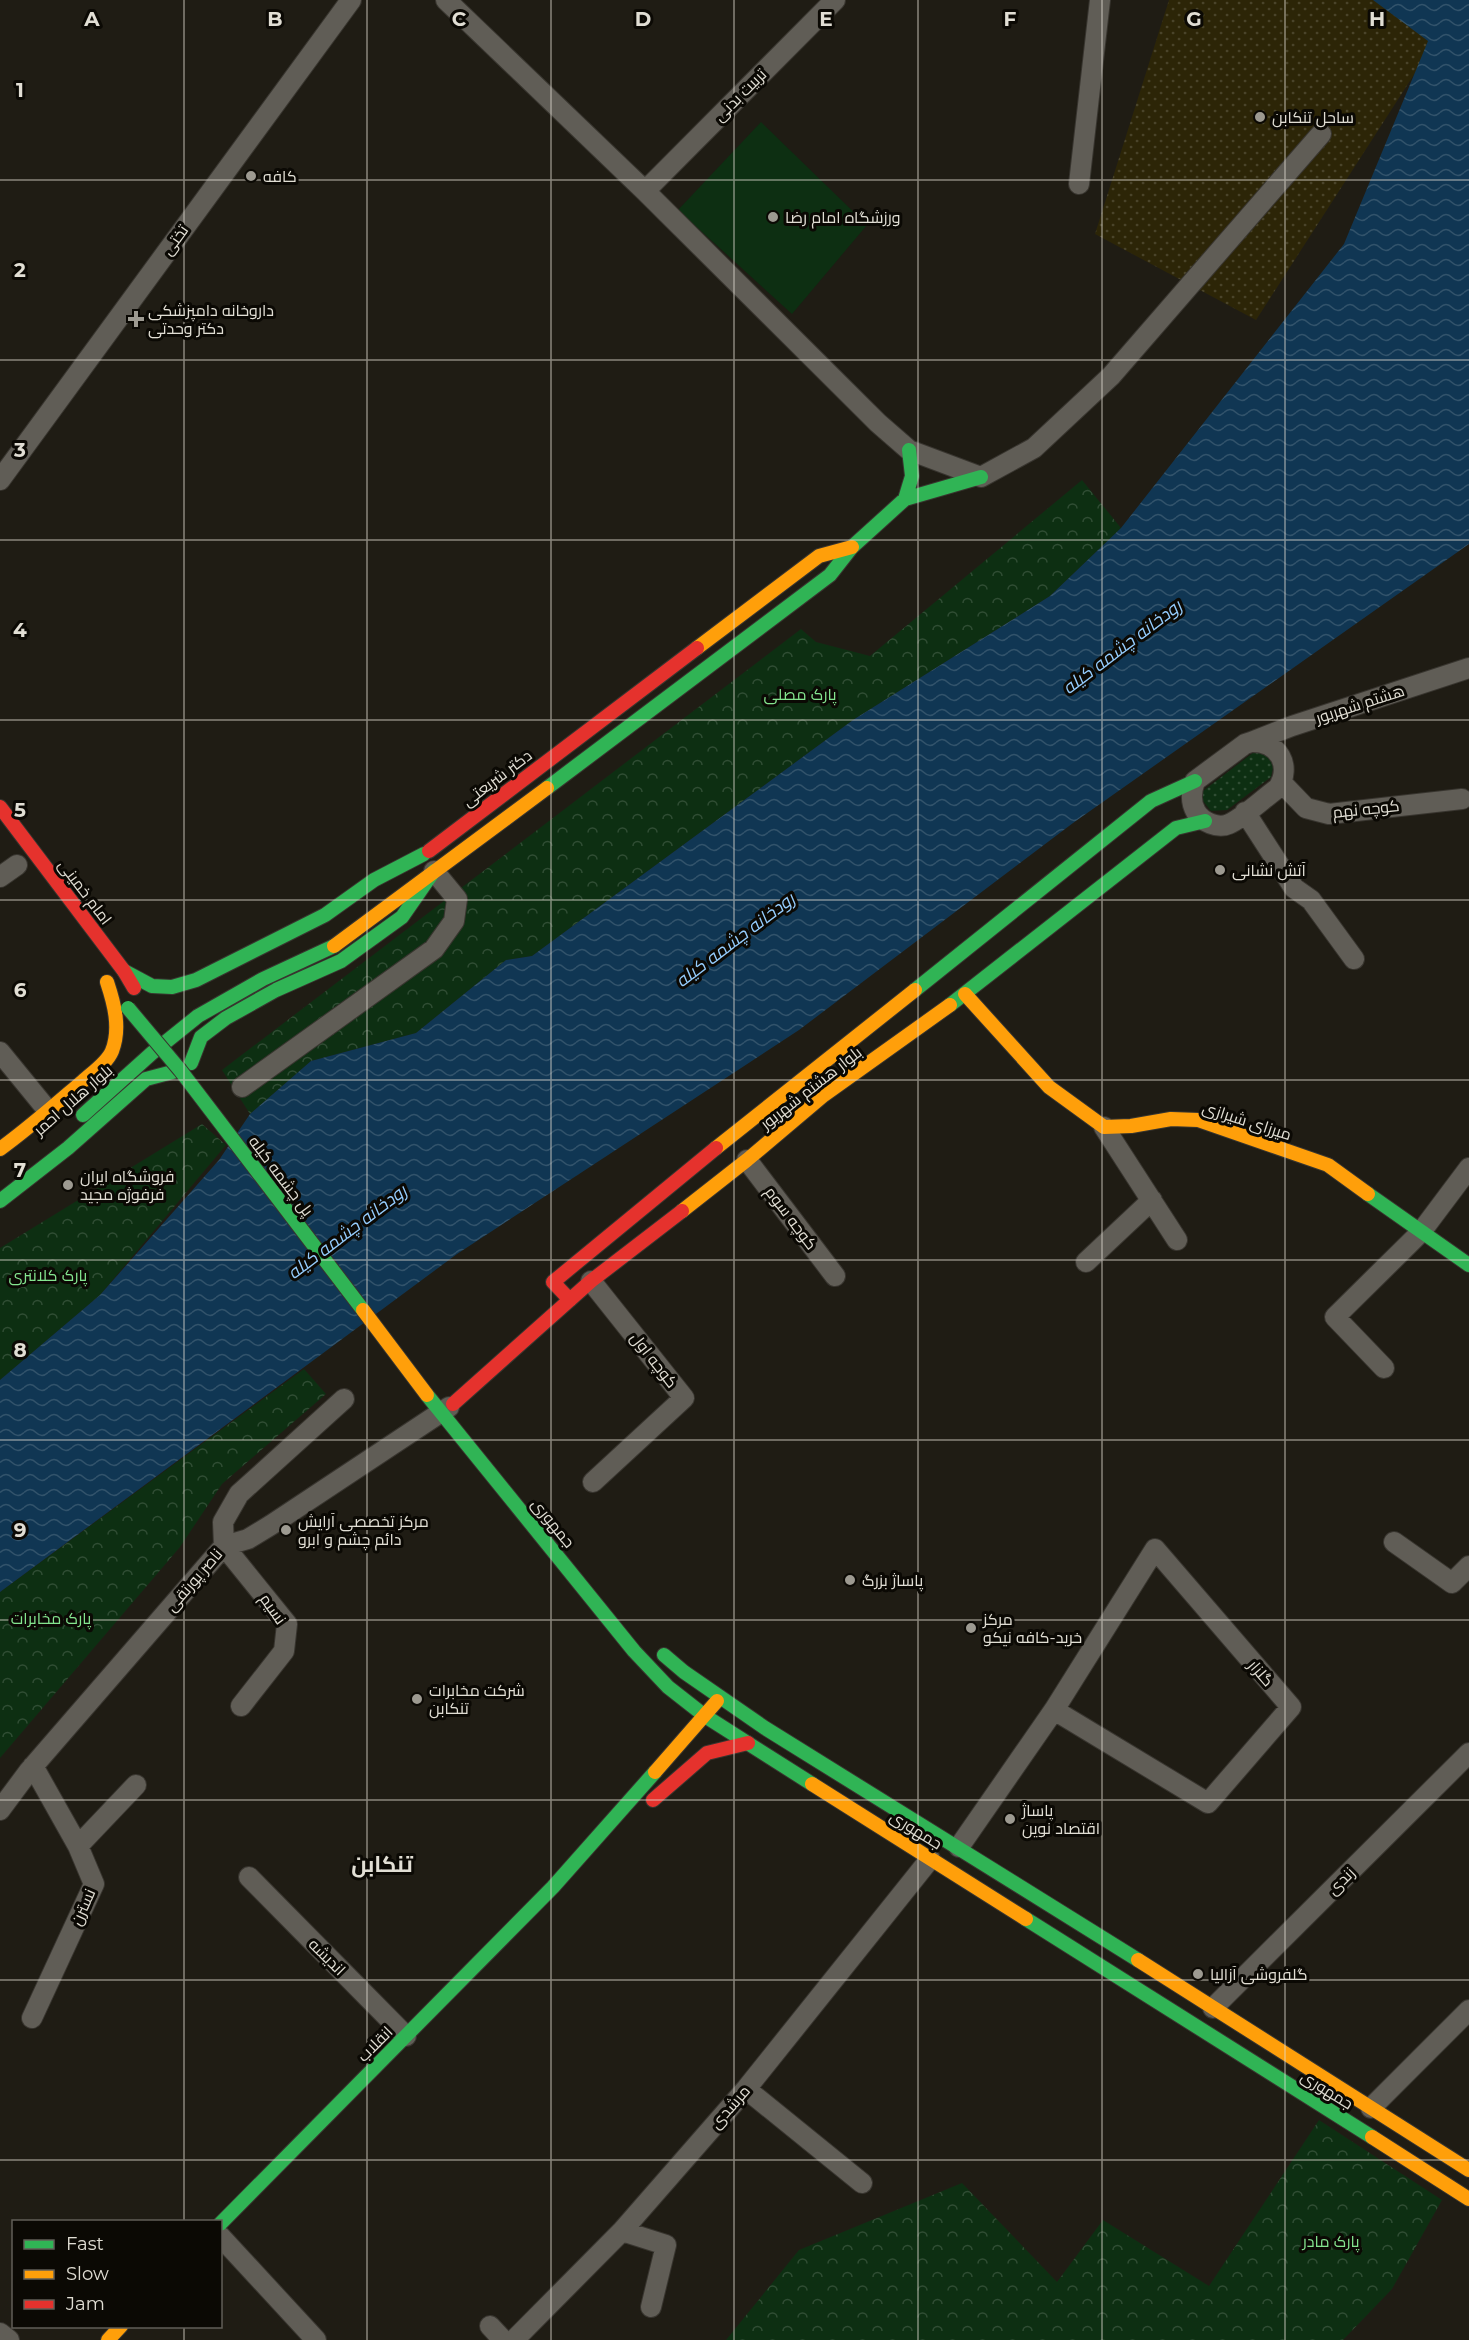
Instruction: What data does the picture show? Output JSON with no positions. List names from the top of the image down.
{
  "streets": {
    "main road": [
      "دکتر شریعتی",
      "امام خمینی",
      "بلوار هشتم شهریور",
      "بلوار هلال احمر",
      "میرزای شیرازی",
      "پل چشمه کیله",
      "جمهوری",
      "انقلاب"
    ],
    "street": [
      "تربیت بدنی",
      "تختی",
      "هشتم شهریور",
      "کوچه نهم",
      "کوچه سوم",
      "کوچه اول",
      "ناصر پورتقی",
      "نسیم",
      "گلزار",
      "زندی",
      "نسترن",
      "اندیشه",
      "مرشدی"
    ]
  },
  "crossings": [
    ["هشتم شهریور", "کوچه نهم"],
    ["هشتم شهریور", "بلوار هشتم شهریور"],
    ["دکتر شریعتی", "بلوار هلال احمر"],
    ["کوچه نهم", "بلوار هشتم شهریور"],
    ["بلوار هشتم شهریور", "کوچه سوم"],
    ["بلوار هشتم شهریور", "کوچه اول"],
    ["بلوار هشتم شهریور", "جمهوری"],
    ["بلوار هشتم شهریور", "ناصر پورتقی"],
    ["بلوار هلال احمر", "پل چشمه کیله"],
    ["پل چشمه کیله", "جمهوری"],
    ["جمهوری", "ناصر پورتقی"],
    ["جمهوری", "گلزار"],
    ["جمهوری", "زندی"],
    ["جمهوری", "انقلاب"],
    ["جمهوری", "مرشدی"],
    ["ناصر پورتقی", "نسیم"],
    ["ناصر پورتقی", "نسترن"],
    ["اندیشه", "انقلاب"]
  ],
  "districts": ["تنکابن"],
  "water": ["رودخانه چشمه کیله"],
  "parks": [
    "پارک مصلی",
    "پارک کلانتری",
    "پارک مخابرات",
    "پارک مادر"
  ],
  "places": {
    "other": [
      "ساحل تنکابن",
      "کافه",
      "ورزشگاه امام رضا",
      "آتش نشانی",
      "فروشگاه ایران فرفوژه مجید",
      "مرکز تخصصی آرایش دائم چشم و ابرو",
      "پاساژ بزرگ",
      "مرکز خرید-کافه نیکو",
      "شرکت مخابرات تنکابن",
      "پاساژ اقتصاد نوین",
      "گلفروشی آزالیا"
    ],
    "health": ["داروخانه دامپزشکی دکتر وحدتی"]
  },
  "legend": ["Fast", "Slow", "Jam"],
  "grid": {
    "columns": [
      "A",
      "B",
      "C",
      "D",
      "E",
      "F",
      "G",
      "H"
    ],
    "rows": [
      "1",
      "2",
      "3",
      "4",
      "5",
      "6",
      "7",
      "8",
      "9"
    ]
  }
}
